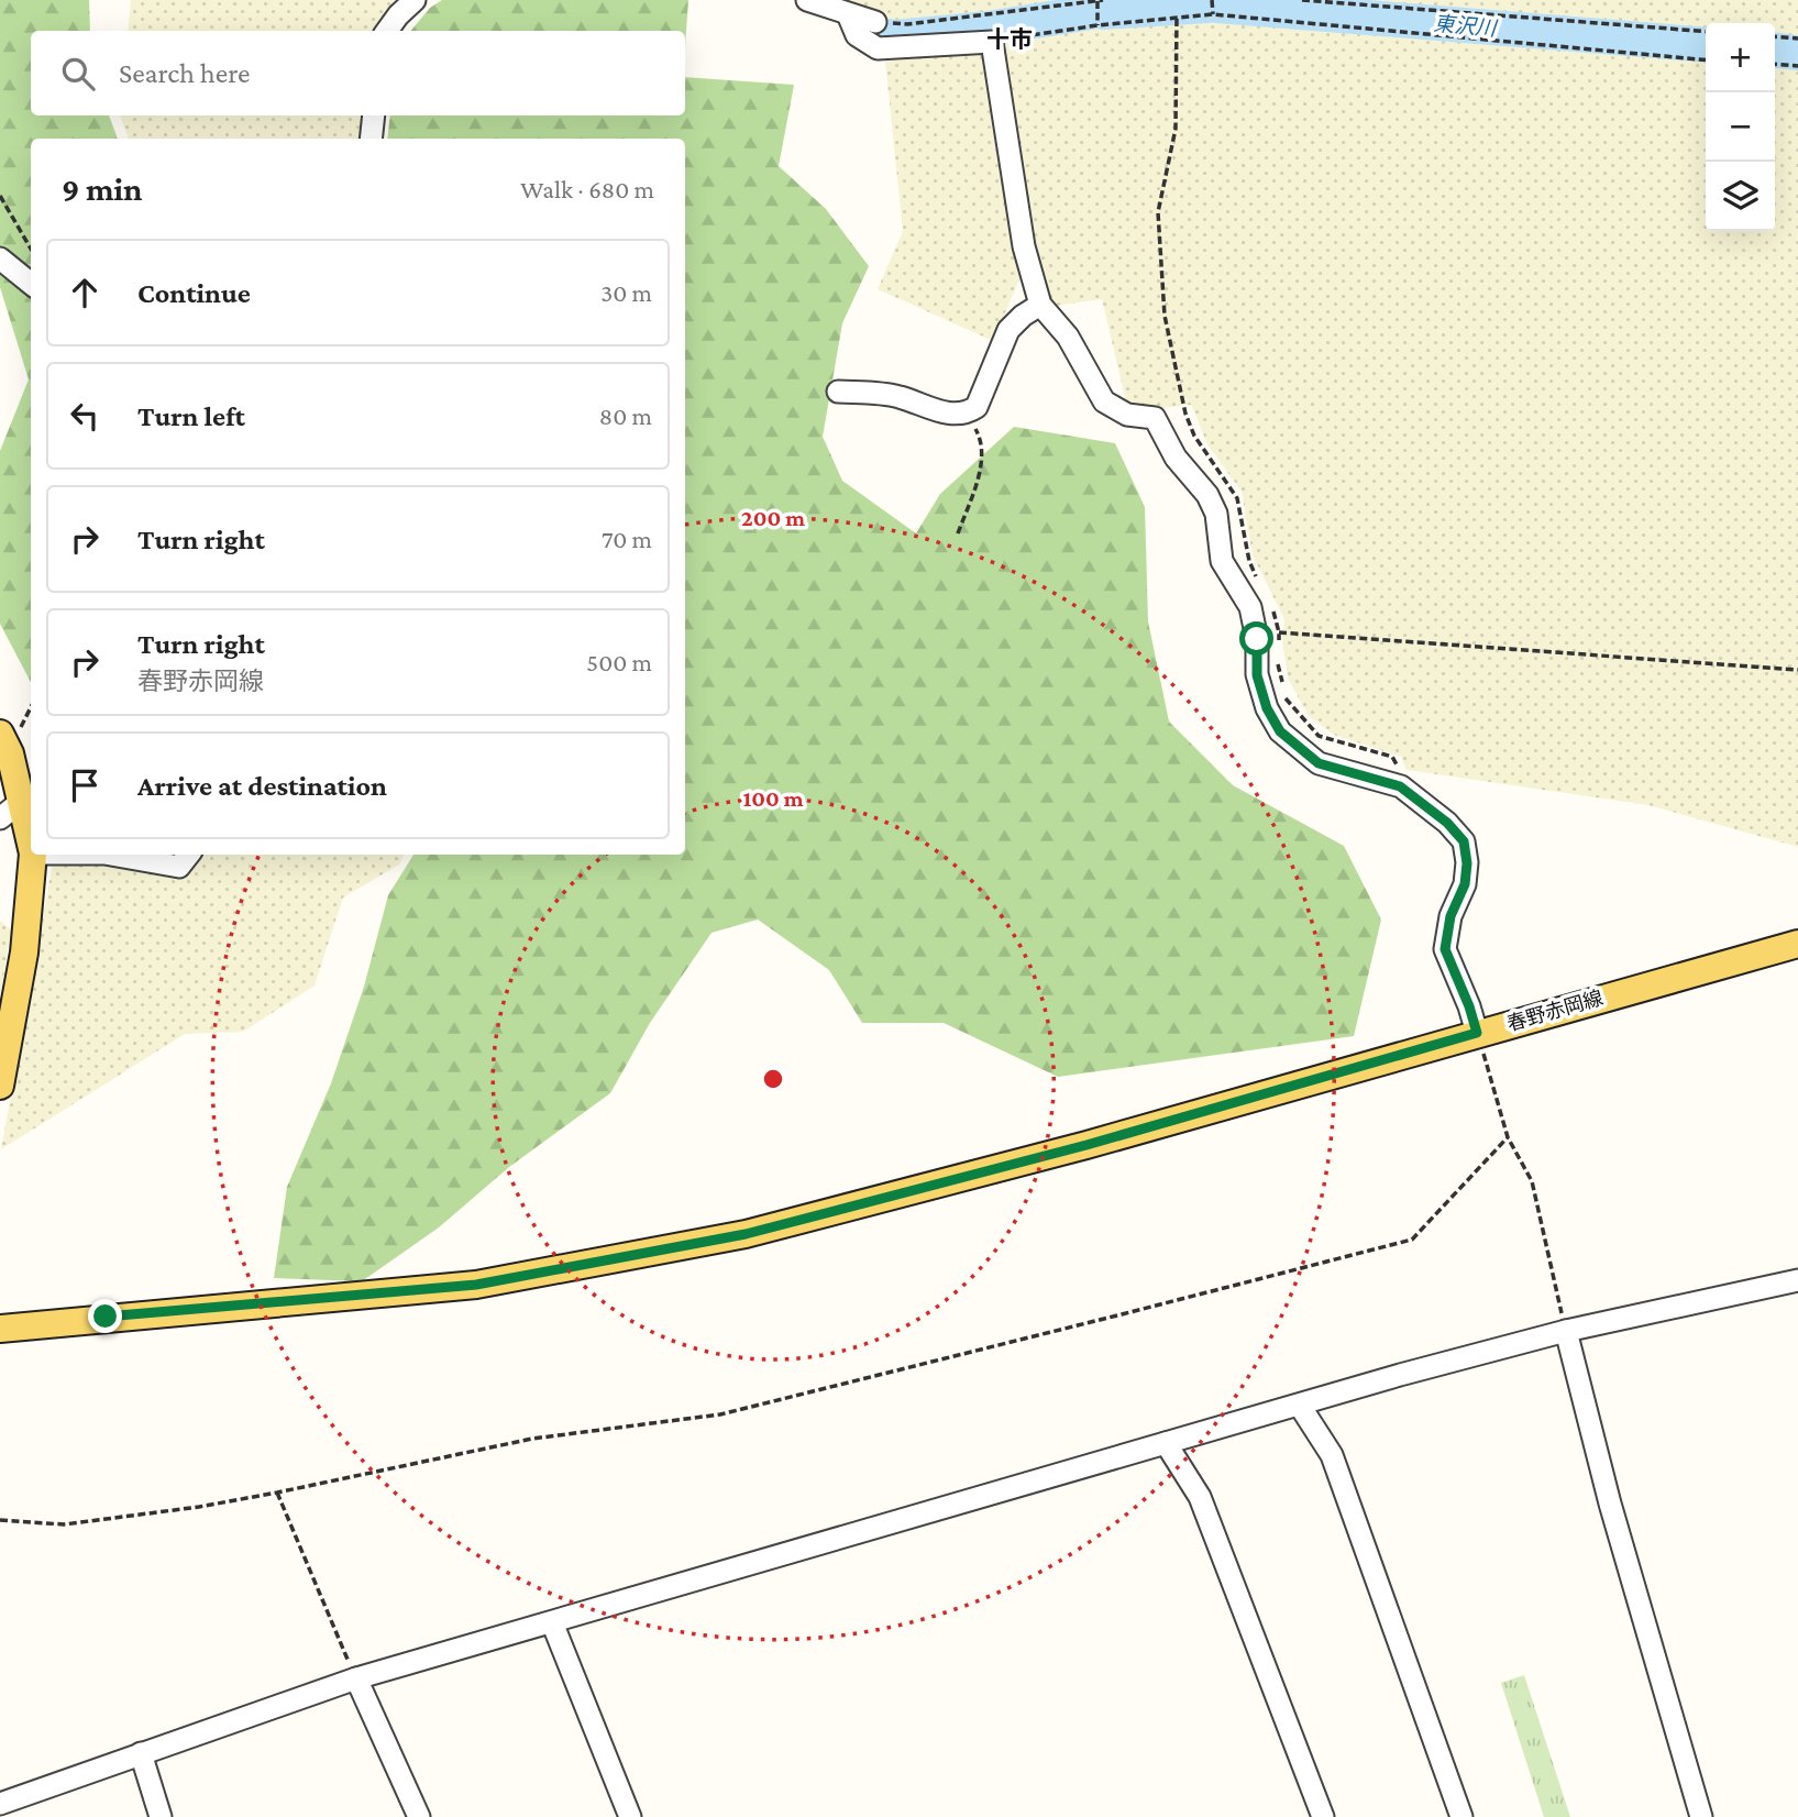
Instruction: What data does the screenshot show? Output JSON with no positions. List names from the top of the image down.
{
  "streets": {
    "main road": ["春野赤岡線"]
  },
  "districts": ["十市"],
  "water": ["東沢川"],
  "page": {
    "map_buttons": ["+", "−"],
    "search": "Search here",
    "heading": ["9 min", "Walk · 680 m"],
    "list": [
      ["Continue", "30 m"],
      ["Turn left", "80 m"],
      ["Turn right", "70 m"],
      ["Turn right", "春野赤岡線", "500 m"],
      "Arrive at destination"
    ]
  },
  "rings": ["200 m", "100 m"]
}
